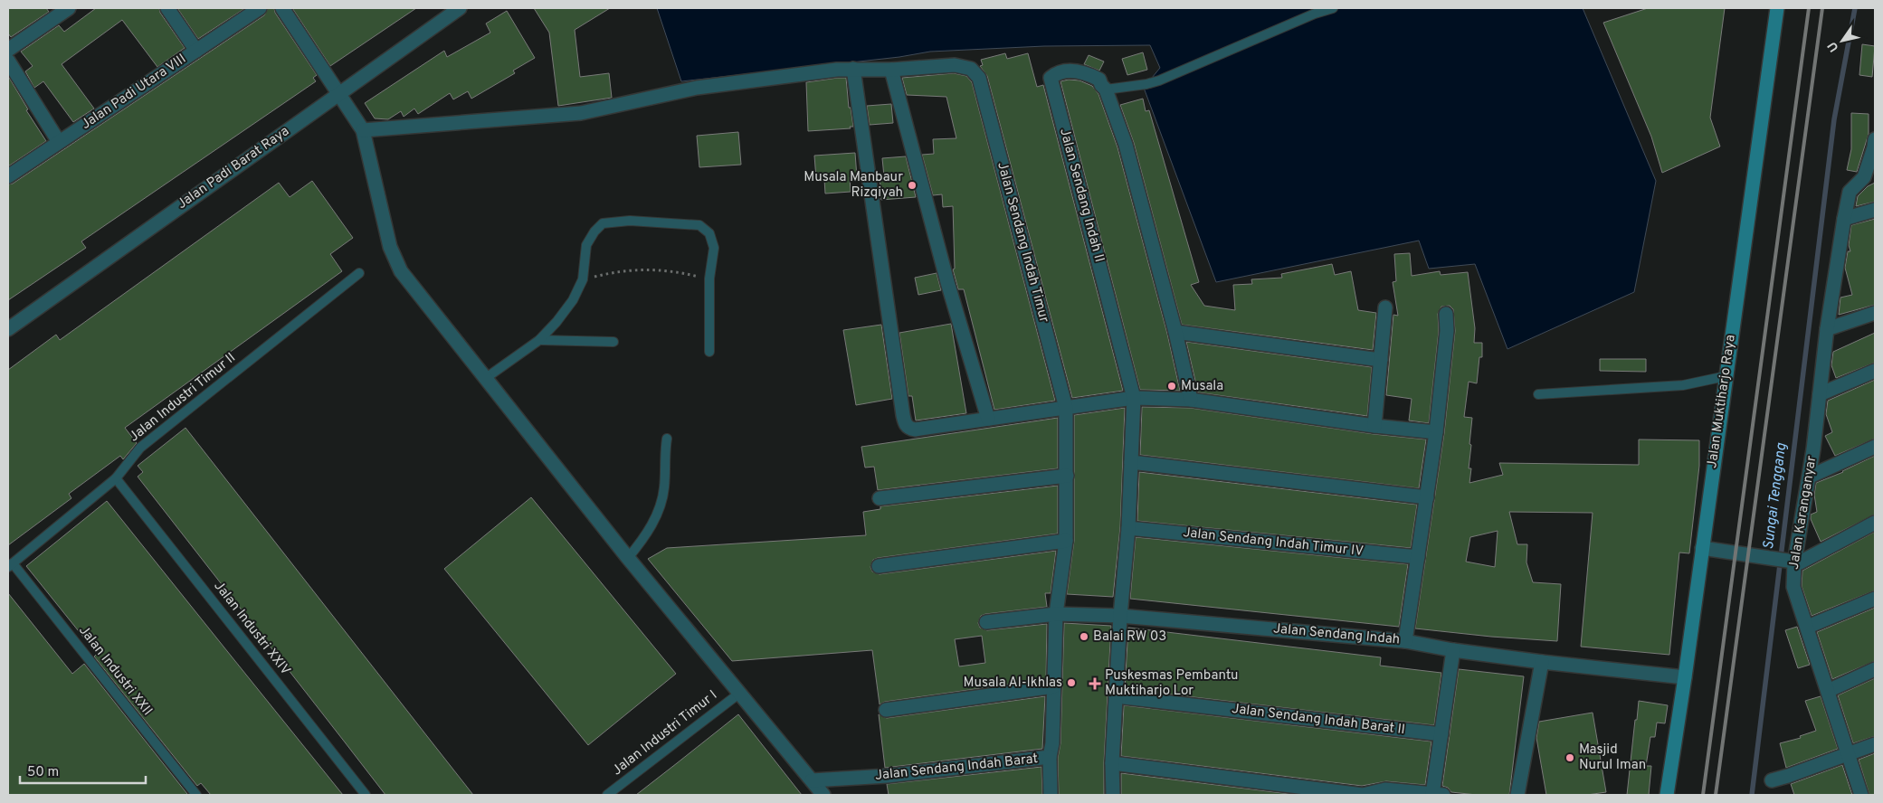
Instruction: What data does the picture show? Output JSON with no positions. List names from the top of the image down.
{
  "streets": {
    "street": [
      "Jalan Padi Utara VIII",
      "Jalan Padi Barat Raya",
      "Jalan Sendang Indah II",
      "Jalan Sendang Indah Timur",
      "Jalan Muktiharjo Raya",
      "Jalan Karanganyar",
      "Jalan Sendang Indah Timur IV",
      "Jalan Sendang Indah",
      "Jalan Sendang Indah Barat II",
      "Jalan Sendang Indah Barat"
    ],
    "lane": [
      "Jalan Industri Timur II",
      "Jalan Industri XXIV",
      "Jalan Industri XXII",
      "Jalan Industri Timur I"
    ]
  },
  "crossings": [
    ["Jalan Sendang Indah II", "Jalan Sendang Indah Timur IV"],
    ["Jalan Sendang Indah II", "Jalan Sendang Indah"],
    ["Jalan Sendang Indah II", "Jalan Sendang Indah Barat II"],
    ["Jalan Sendang Indah Timur", "Jalan Sendang Indah Barat"],
    ["Jalan Industri Timur II", "Jalan Industri XXIV"],
    ["Jalan Industri Timur II", "Jalan Industri XXII"],
    ["Jalan Muktiharjo Raya", "Jalan Sendang Indah"],
    ["Jalan Sendang Indah", "Jalan Sendang Indah Barat"]
  ],
  "water": ["Sungai Tenggang"],
  "places": {
    "other": [
      "Musala Manbaur Rizqiyah",
      "Musala",
      "Balai RW 03",
      "Musala Al-Ikhlas",
      "Masjid Nurul Iman"
    ],
    "health": ["Puskesmas Pembantu Muktiharjo Lor"]
  },
  "scale_bar": "50 m",
  "north": "bottom left"
}
